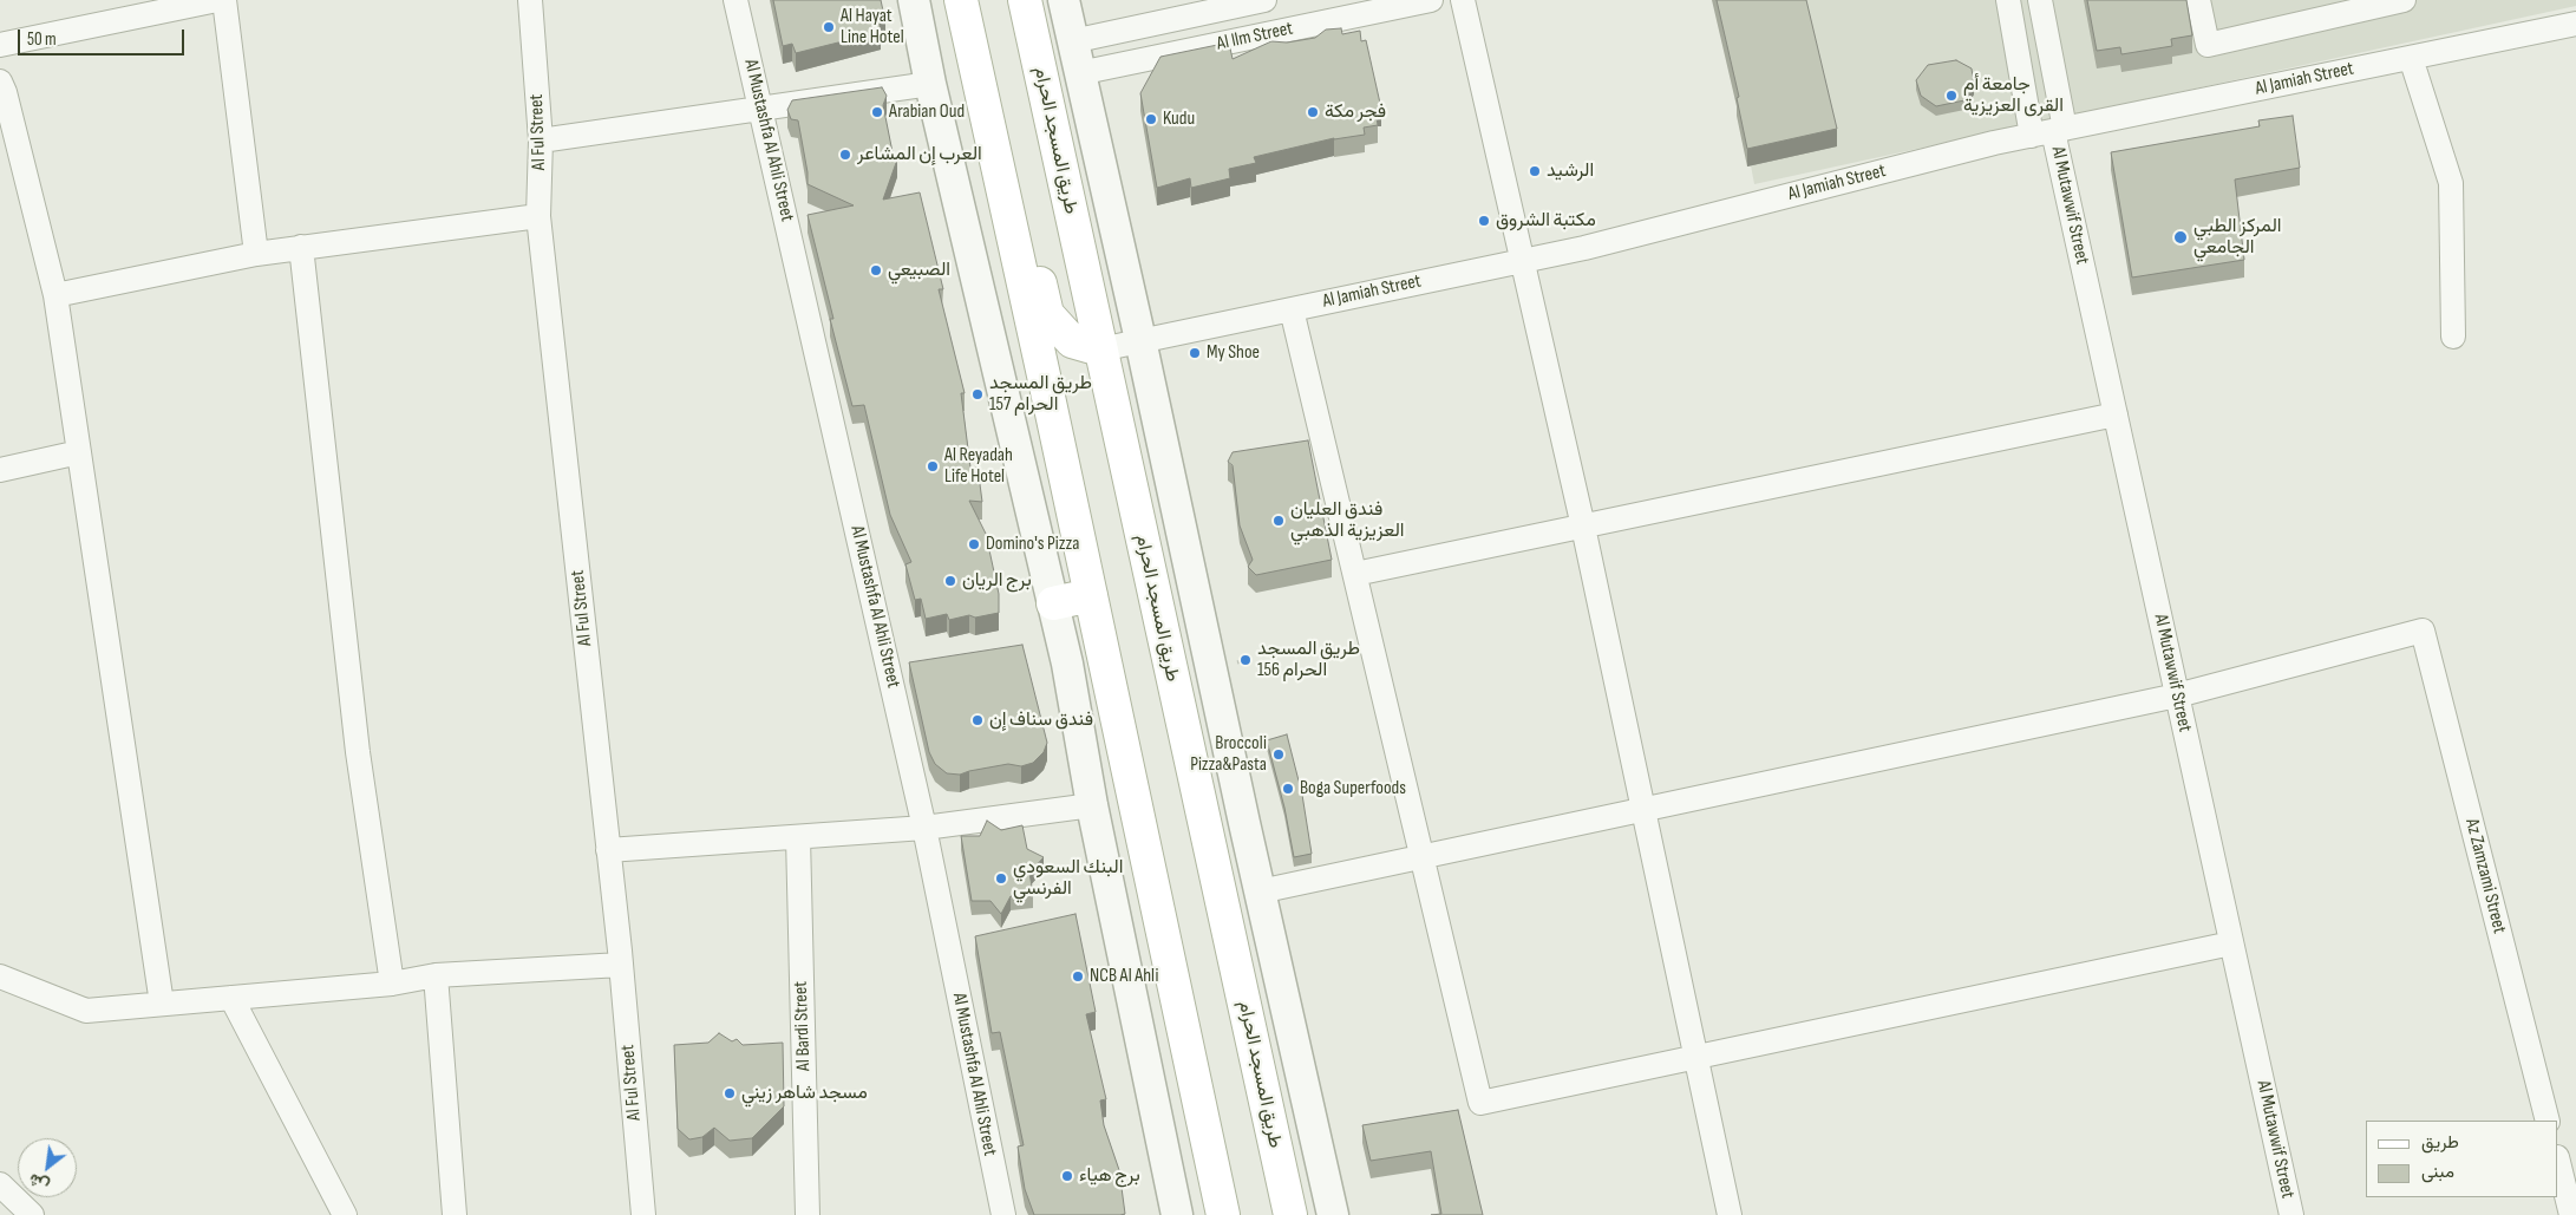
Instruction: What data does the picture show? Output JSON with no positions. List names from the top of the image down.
{
  "streets": {
    "main road": ["طريق المسجد الحرام"],
    "street": [
      "Al Ilm Street",
      "Al Jamiah Street",
      "Al Ful Street",
      "Al Mustashfa Al Ahli Street",
      "Al Mutawwif Street",
      "Az Zamzami Street",
      "Al Bardi Street"
    ]
  },
  "crossings": [
    ["Al Jamiah Street", "طريق المسجد الحرام"],
    ["Al Jamiah Street", "Al Mutawwif Street"],
    ["Al Mutawwif Street", "Az Zamzami Street"]
  ],
  "places": [
    "Al Hayat Line Hotel",
    "جامعة أم القرى العزيزية",
    "Arabian Oud",
    "فجر مكة",
    "Kudu",
    "العرب إن المشاعر",
    "الرشيد",
    "مكتبة الشروق",
    "المركز الطبي الجامعي",
    "الصبيعي",
    "My Shoe",
    "طريق المسجد الحرام 157",
    "Al Reyadah Life Hotel",
    "فندق العليان العزيزية الذهبي",
    "Domino's Pizza",
    "برج الريان",
    "طريق المسجد الحرام 156",
    "فندق سناف إن",
    "Broccoli Pizza&Pasta",
    "Boga Superfoods",
    "البنك السعودي الفرنسي",
    "NCB Al Ahli",
    "مسجد شاهر زيني",
    "برج هياء"
  ],
  "legend": ["طريق", "مبنى"],
  "scale_bar": "50 m",
  "north": "bottom left"
}
